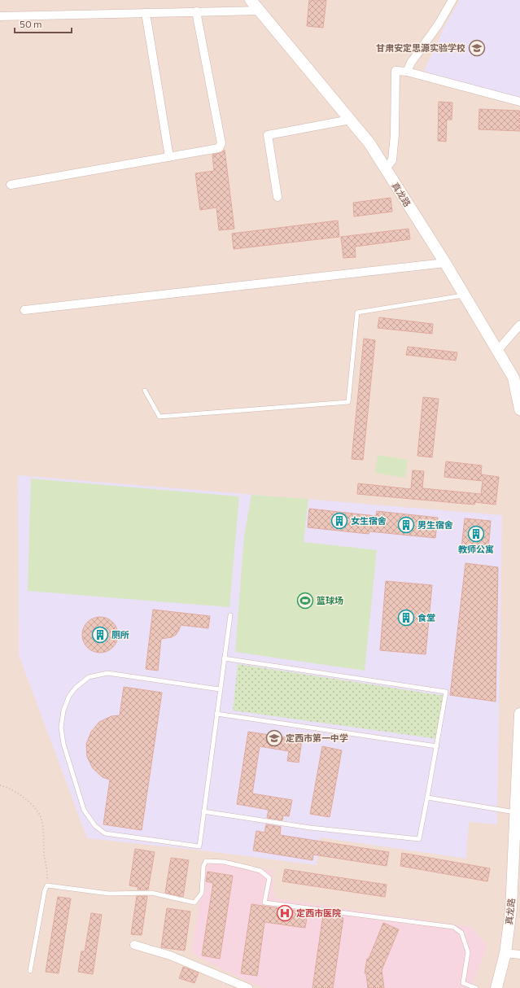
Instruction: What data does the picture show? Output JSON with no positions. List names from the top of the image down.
{
  "streets": {
    "main road": ["真龙路"]
  },
  "places": {
    "school or university": ["甘肃安定思源实验学校", "定西市第一中学"],
    "building": [
      "女生宿舍",
      "男生宿舍",
      "教师公寓",
      "食堂",
      "厕所"
    ],
    "sports": ["篮球场"],
    "hospital": ["定西市医院"]
  },
  "scale_bar": "50 m"
}
